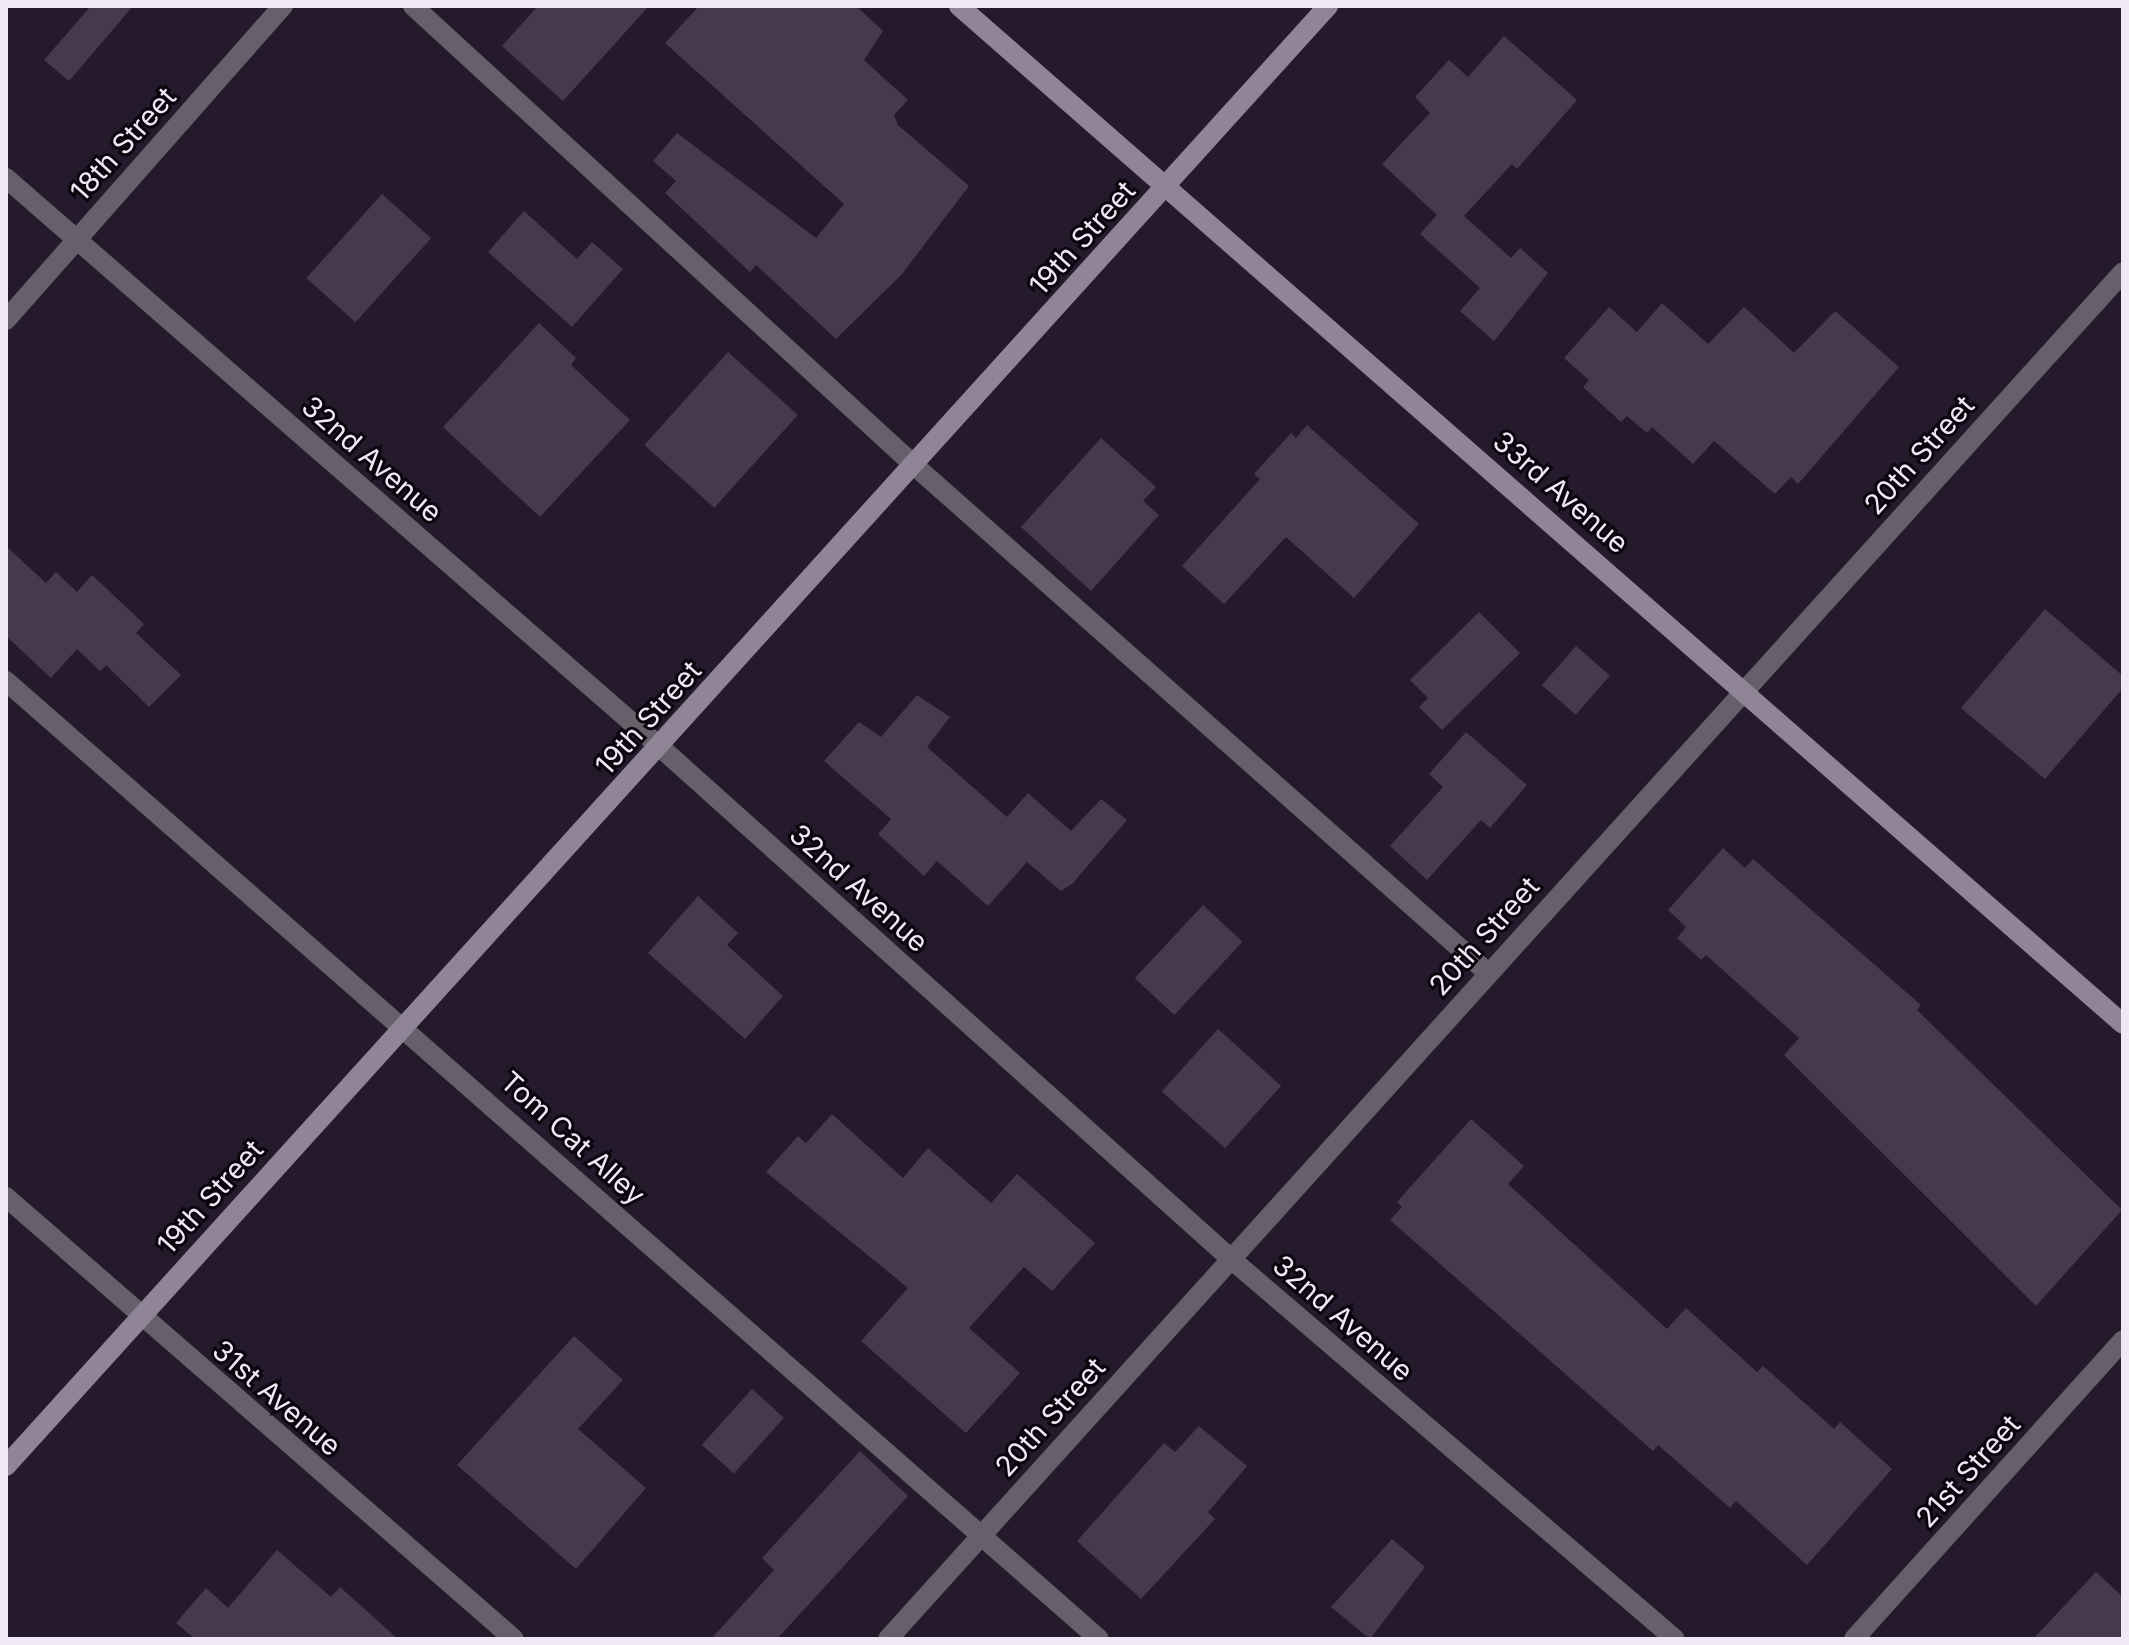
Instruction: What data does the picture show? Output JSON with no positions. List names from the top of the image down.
{
  "streets": {
    "street": [
      "18th Street",
      "19th Street",
      "20th Street",
      "32nd Avenue",
      "33rd Avenue",
      "Tom Cat Alley",
      "31st Avenue",
      "21st Street"
    ]
  },
  "crossings": [
    ["18th Street", "32nd Avenue"],
    ["19th Street", "32nd Avenue"],
    ["19th Street", "33rd Avenue"],
    ["19th Street", "Tom Cat Alley"],
    ["19th Street", "31st Avenue"],
    ["20th Street", "32nd Avenue"],
    ["20th Street", "33rd Avenue"],
    ["20th Street", "Tom Cat Alley"]
  ]
}
